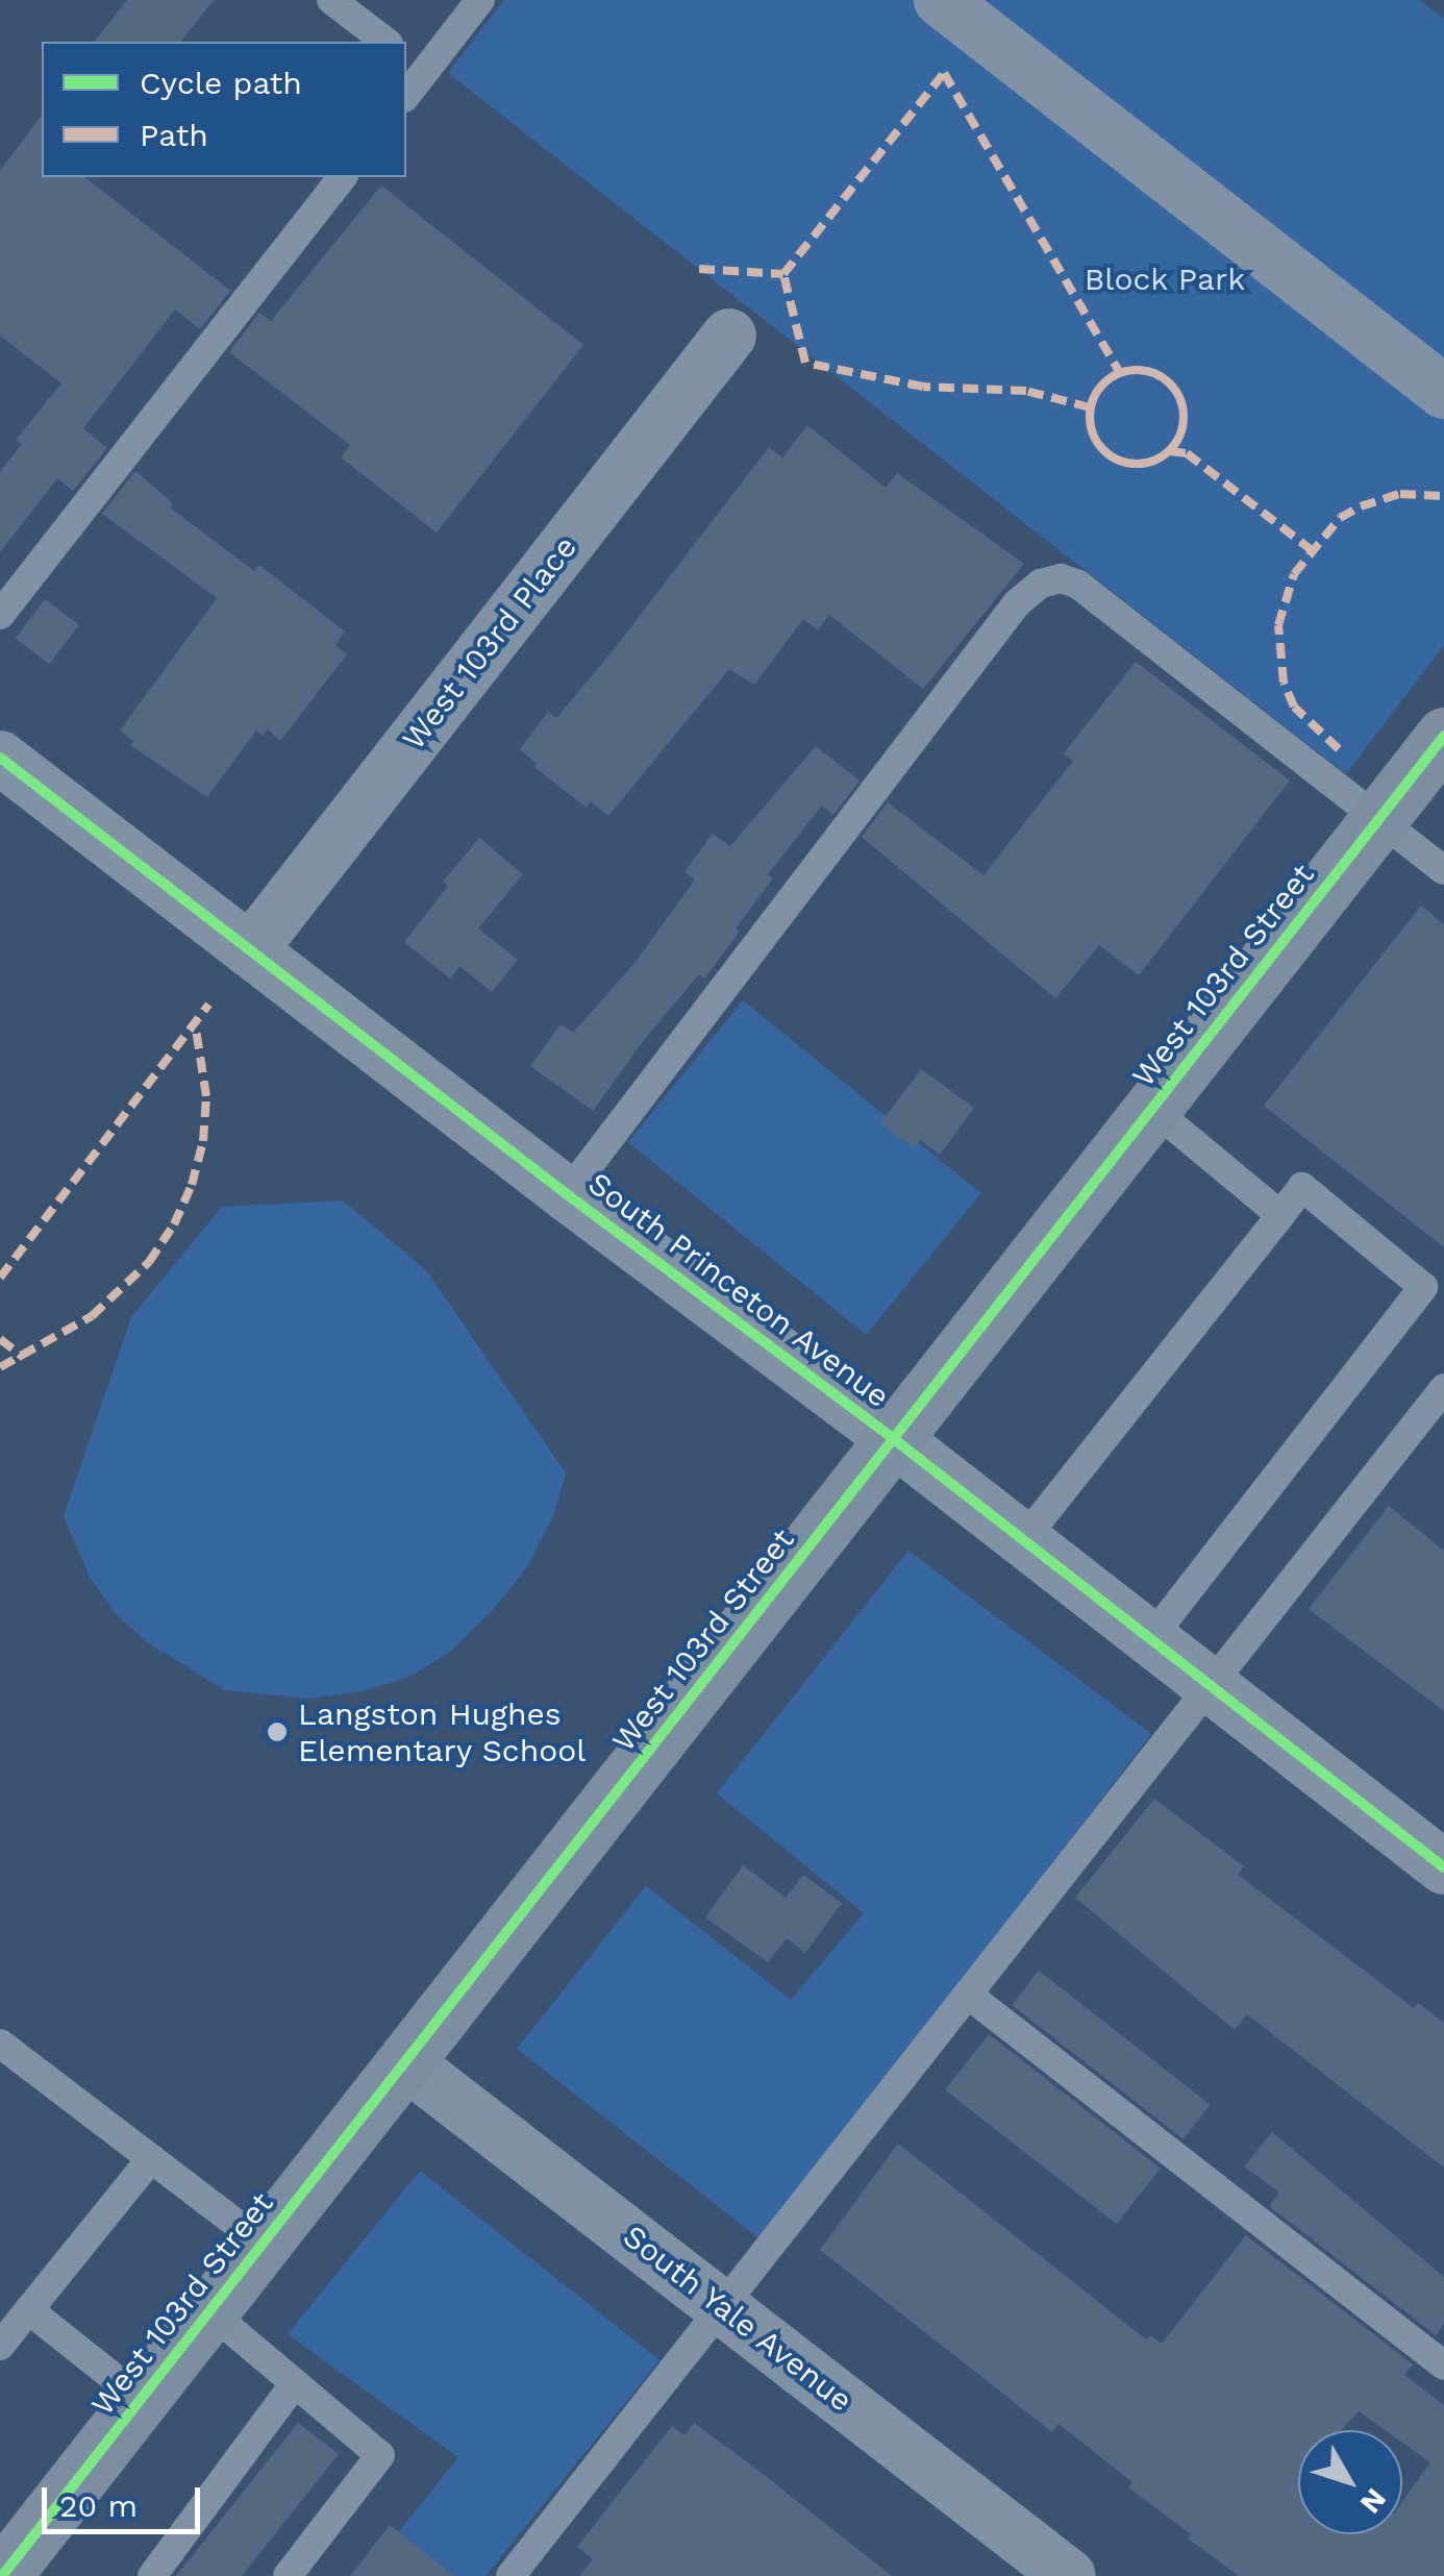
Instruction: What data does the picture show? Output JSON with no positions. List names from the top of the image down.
{
  "streets": {
    "main road": ["West 103rd Street"],
    "street": ["West 103rd Place", "South Princeton Avenue", "South Yale Avenue"]
  },
  "crossings": [
    ["West 103rd Place", "South Princeton Avenue"],
    ["West 103rd Street", "South Princeton Avenue"],
    ["West 103rd Street", "South Yale Avenue"]
  ],
  "parks": ["Block Park"],
  "places": ["Langston Hughes Elementary School"],
  "legend": ["Cycle path", "Path"],
  "scale_bar": "20 m",
  "north": "bottom right"
}
